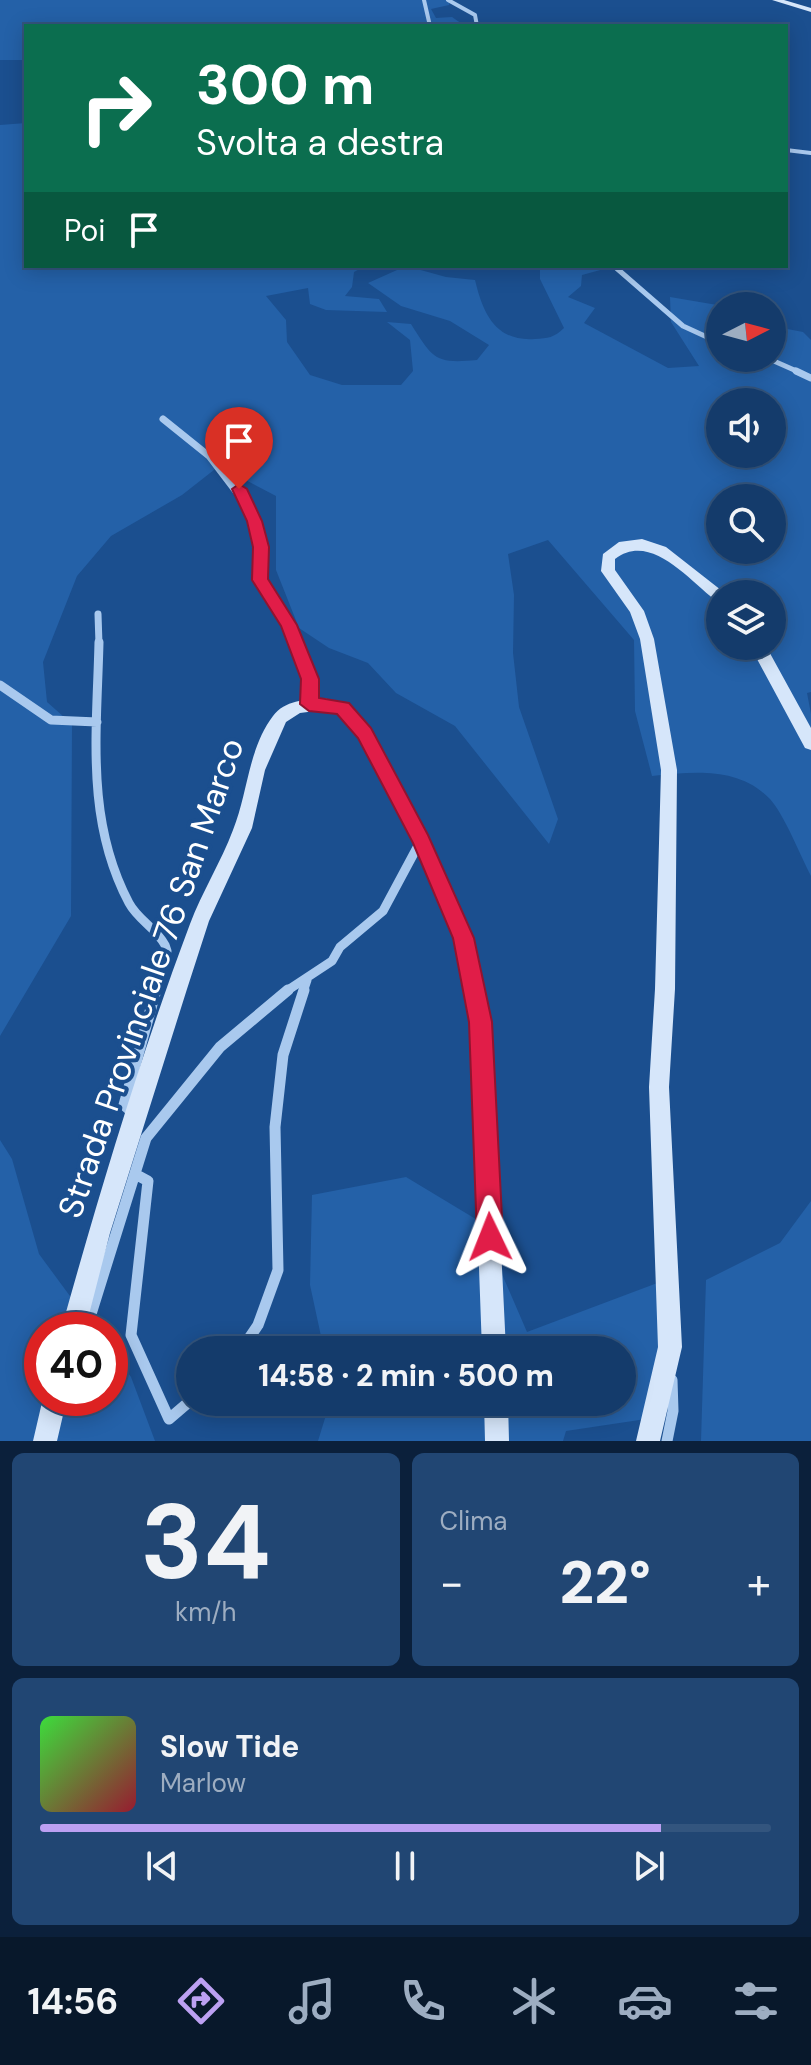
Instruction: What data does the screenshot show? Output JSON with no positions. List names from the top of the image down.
{
  "streets": {
    "street": ["Strada Provinciale 76 San Marco"]
  },
  "north": "right",
  "page": {
    "turn": ["300 m", "Svolta a destra"],
    "then": "Poi",
    "limit": "40",
    "trip": "14:58 · 2 min · 500 m",
    "tile": [
      ["34", "km/h"],
      "Clima"
    ],
    "heat": ["−", "22°", "+"],
    "song": ["Slow Tide", "Marlow"],
    "tabs": "14:56"
  }
}
